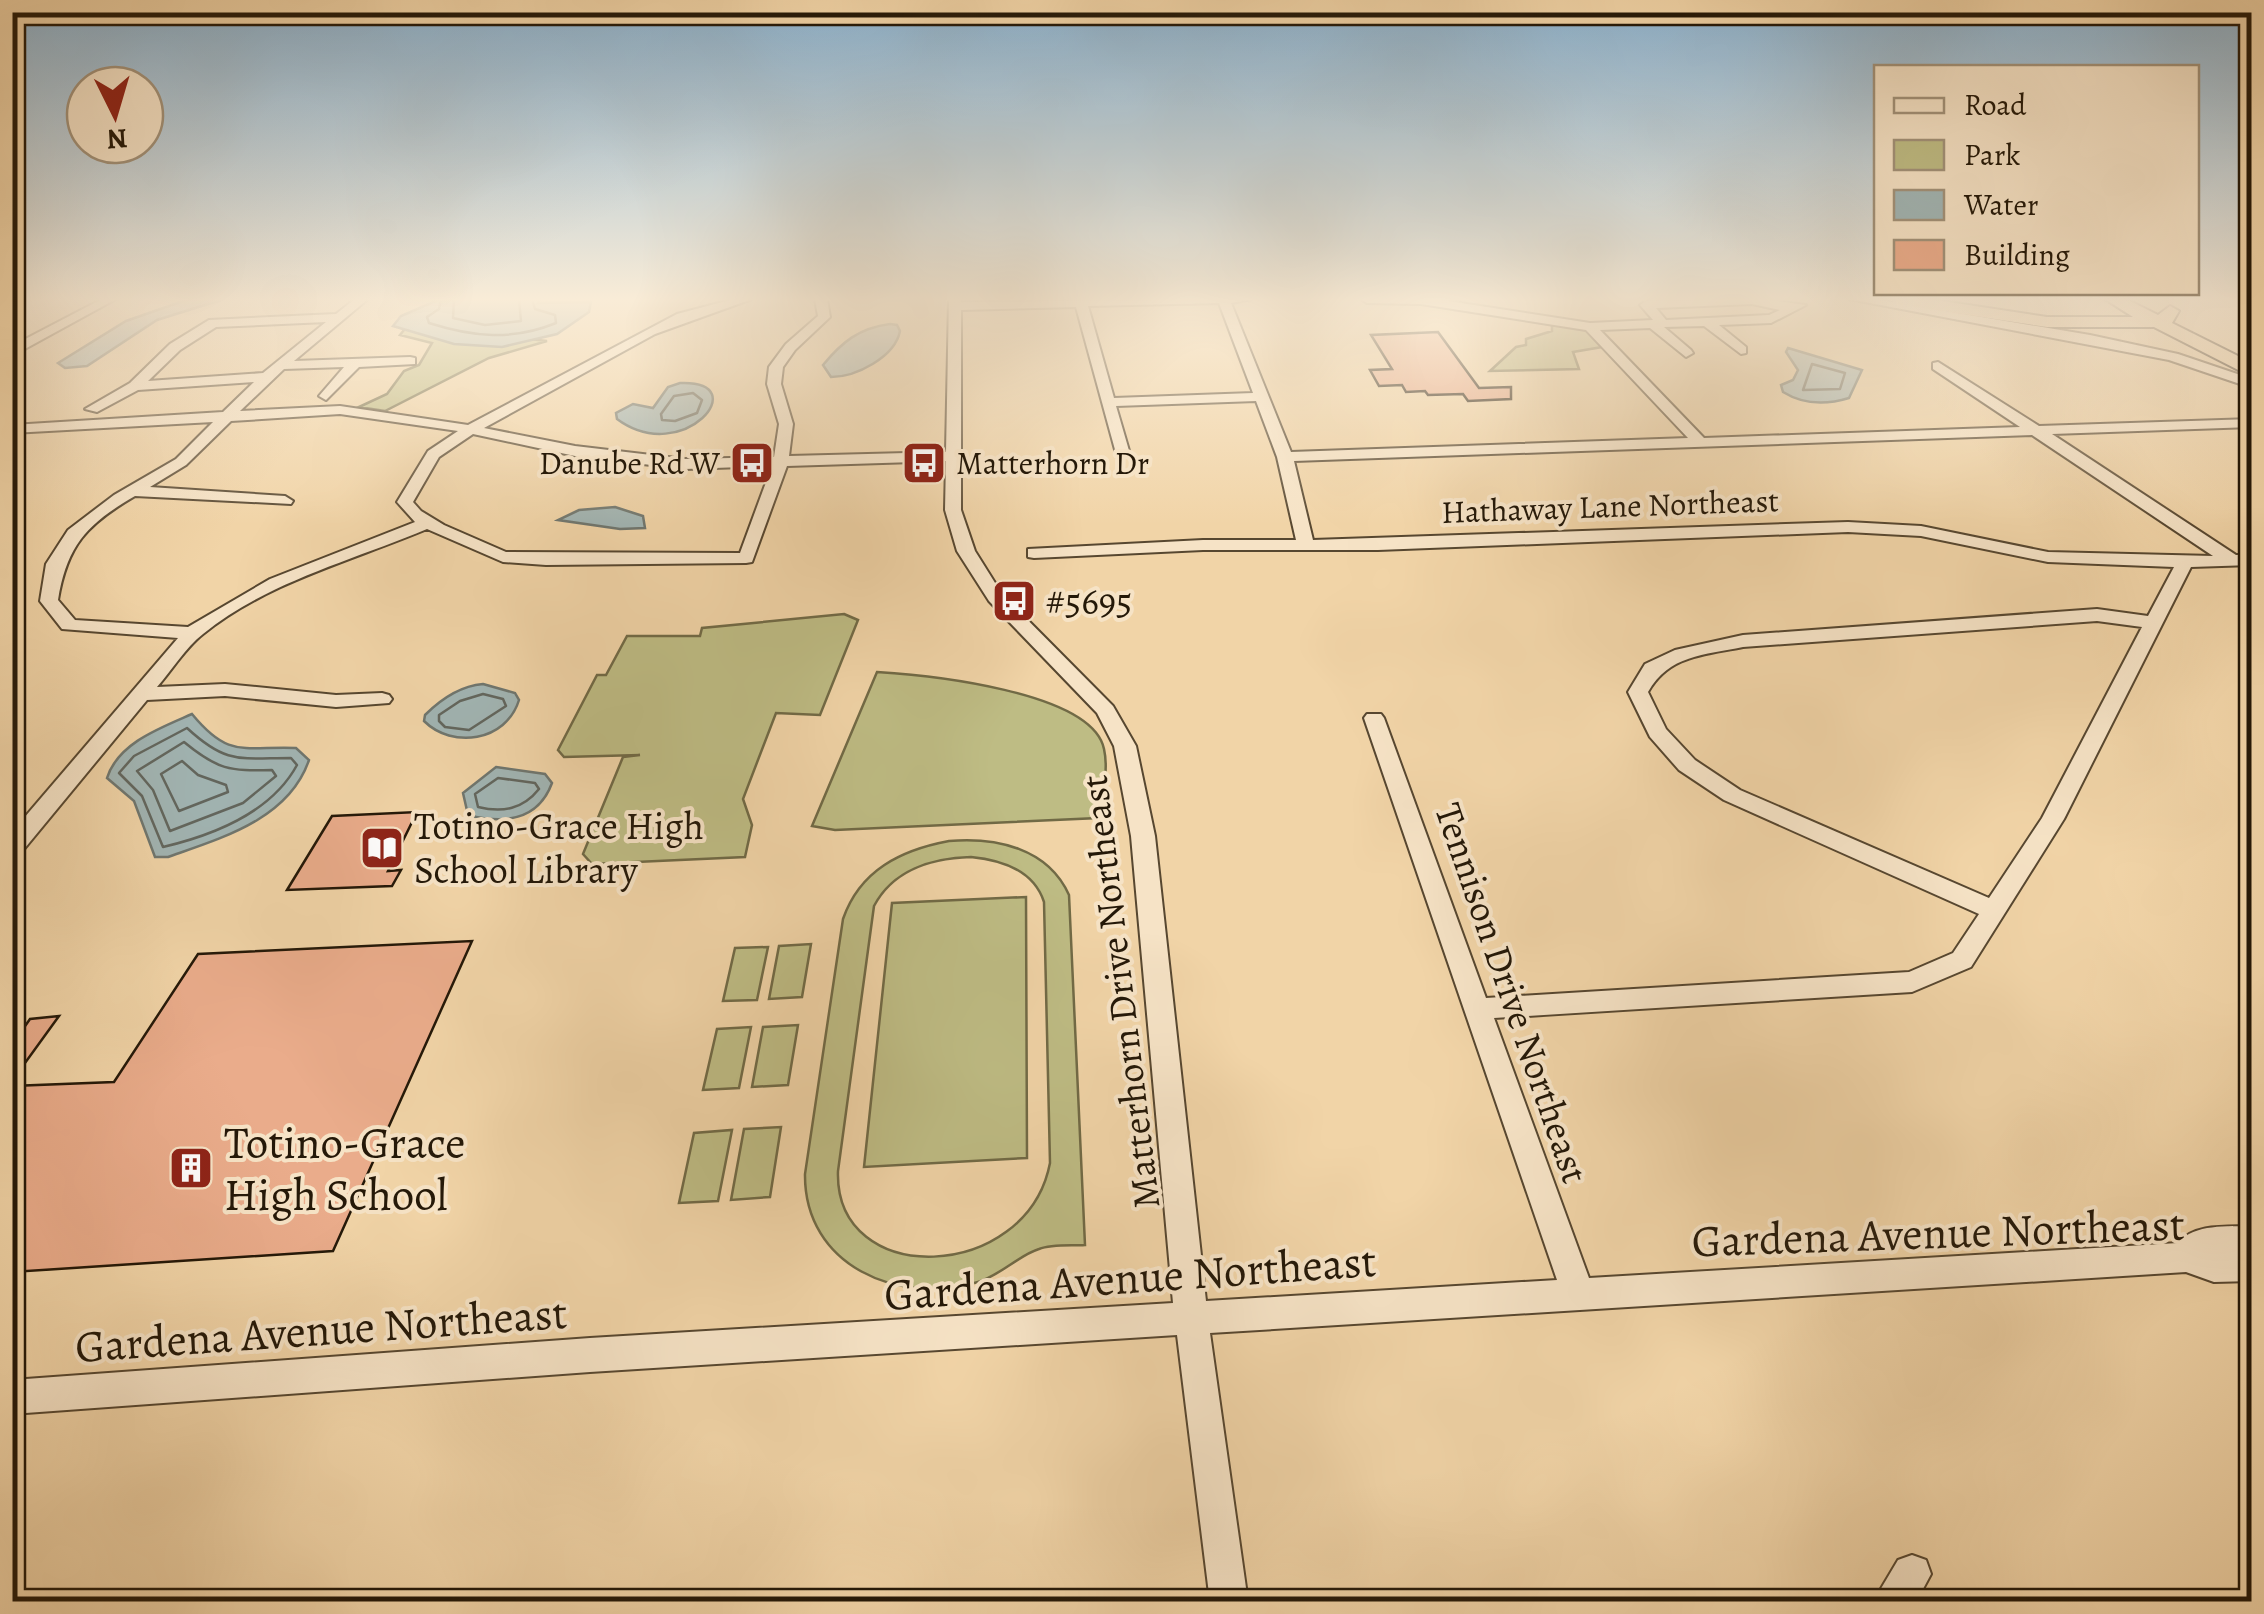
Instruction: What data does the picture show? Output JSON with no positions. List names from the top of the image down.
{
  "streets": {
    "street": [
      "Hathaway Lane Northeast",
      "Matterhorn Drive Northeast",
      "Tennison Drive Northeast",
      "Gardena Avenue Northeast"
    ]
  },
  "crossings": [
    ["Matterhorn Drive Northeast", "Gardena Avenue Northeast"],
    ["Tennison Drive Northeast", "Gardena Avenue Northeast"]
  ],
  "places": {
    "bus stop": ["Danube Rd W", "Matterhorn Dr", "#5695"],
    "library": ["Totino-Grace High School Library"],
    "building": ["Totino-Grace High School"]
  },
  "legend": [
    "Road",
    "Park",
    "Water",
    "Building"
  ],
  "north": "bottom"
}
